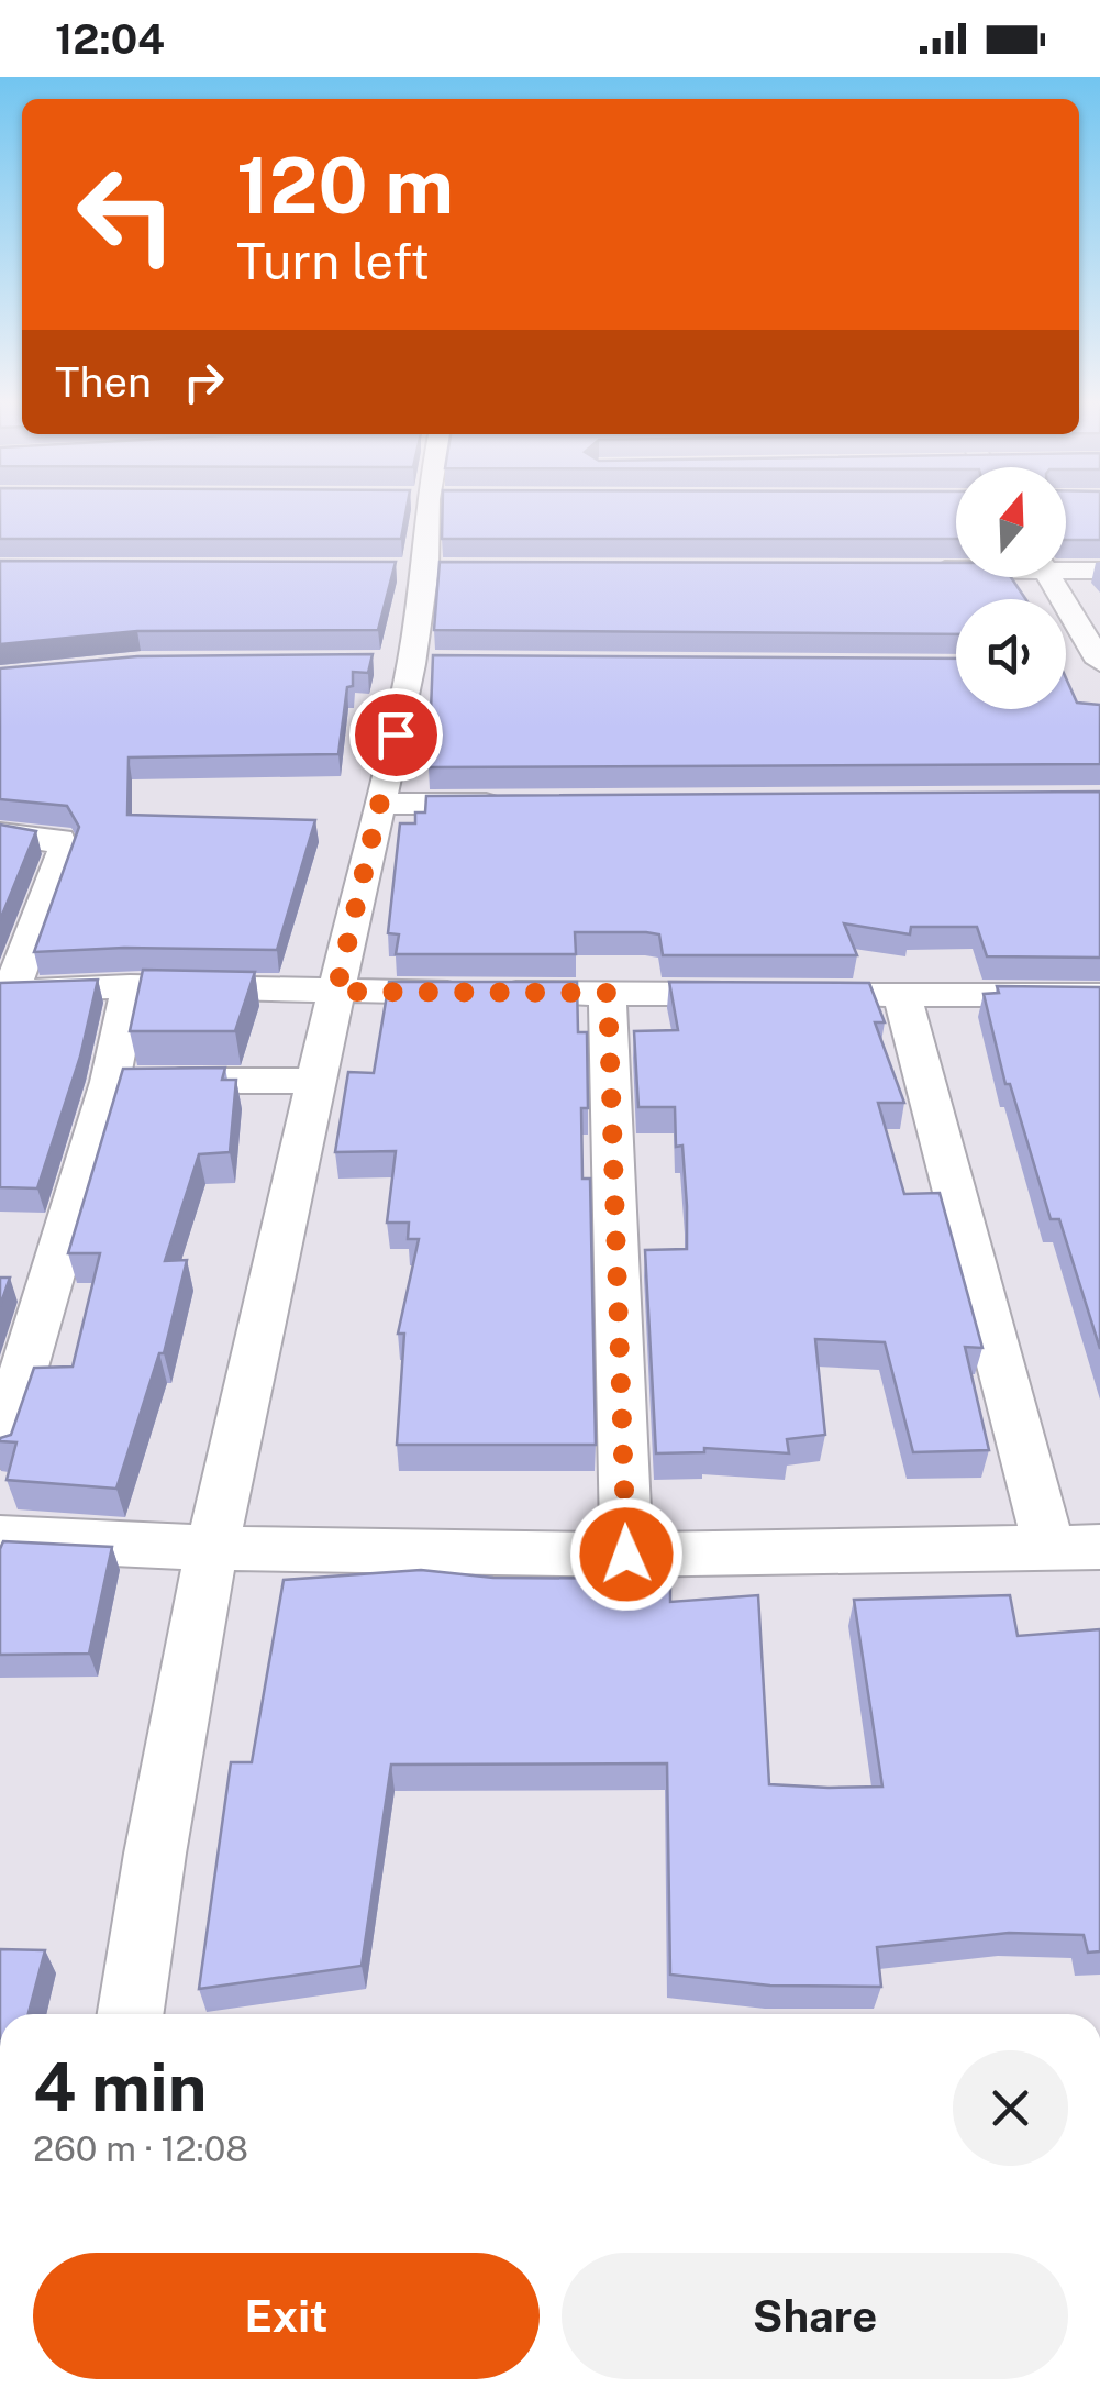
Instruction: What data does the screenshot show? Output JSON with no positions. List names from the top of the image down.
{
  "north": "top",
  "page": {
    "status": "12:04",
    "turn": ["120 m", "Turn left"],
    "then": "Then",
    "heading": ["4 min", "260 m · 12:08"],
    "buttons": ["Exit", "Share"]
  }
}
